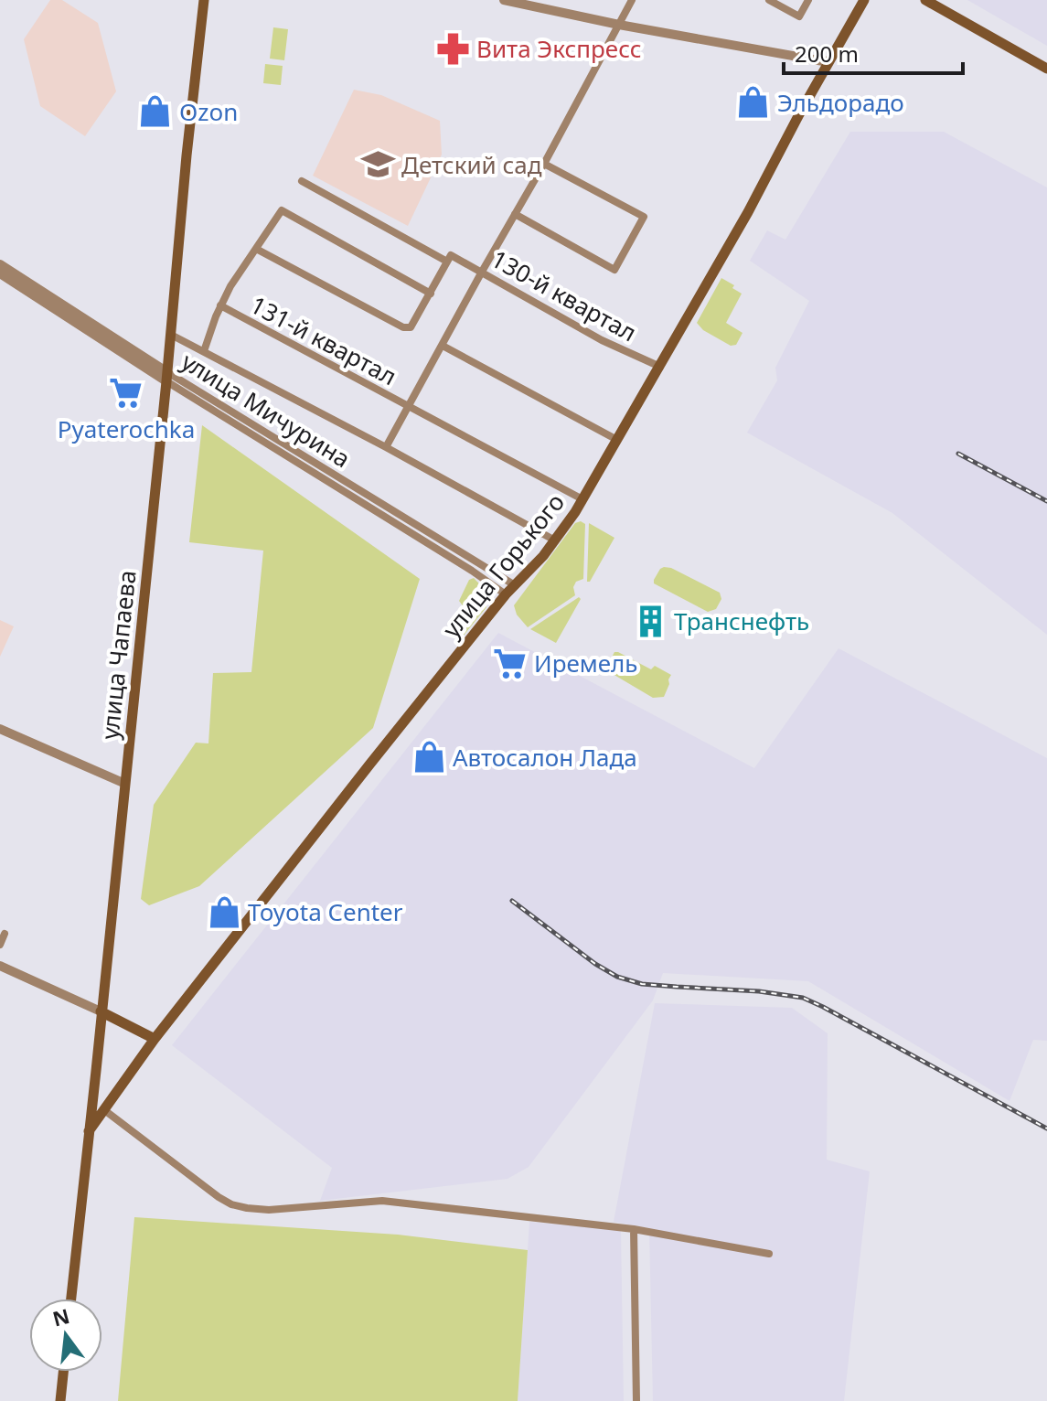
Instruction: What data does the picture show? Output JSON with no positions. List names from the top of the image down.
{
  "streets": {
    "main road": ["улица Горького", "улица Чапаева"],
    "street": ["130-й квартал", "131-й квартал", "улица Мичурина"]
  },
  "crossings": [
    ["130-й квартал", "131-й квартал"],
    ["130-й квартал", "улица Горького"],
    ["улица Мичурина", "улица Горького"],
    ["улица Мичурина", "улица Чапаева"],
    ["улица Горького", "улица Чапаева"]
  ],
  "places": {
    "pharmacy": ["Вита Экспресс"],
    "shop": [
      "Эльдорадо",
      "Ozon",
      "Автосалон Лада",
      "Toyota Center"
    ],
    "school or university": ["Детский сад"],
    "supermarket": ["Pyaterochka", "Иремель"],
    "building": ["Транснефть"]
  },
  "scale_bar": "200 m",
  "north": "top"
}
